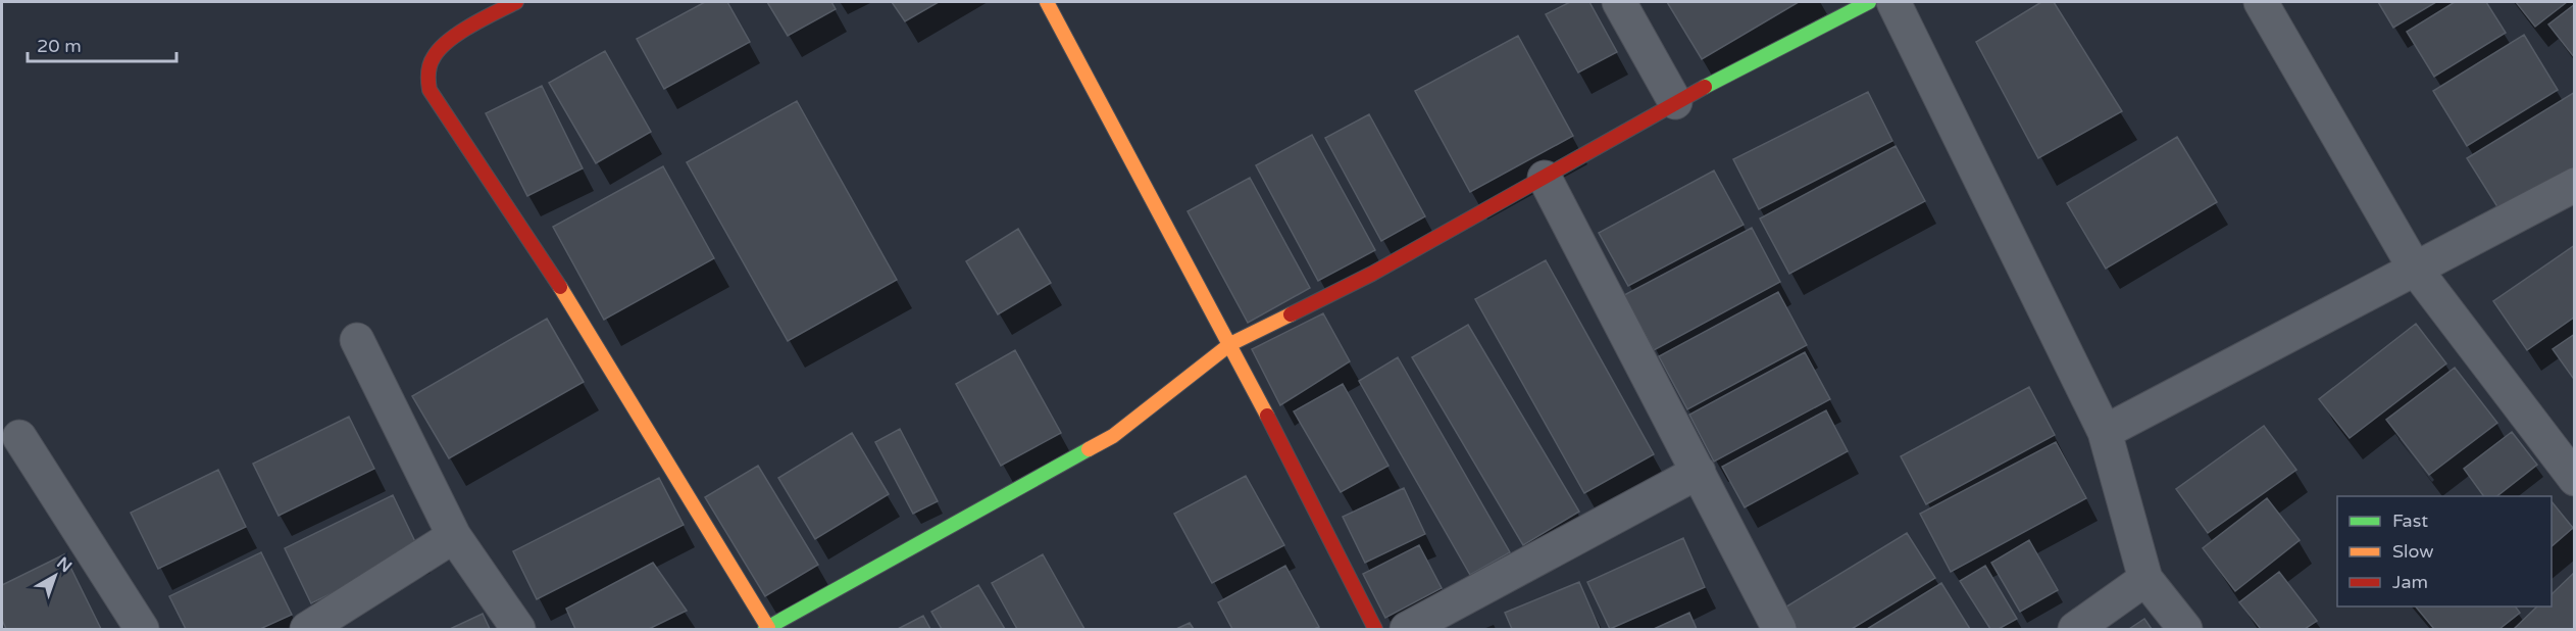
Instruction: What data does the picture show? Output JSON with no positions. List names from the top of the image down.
{
  "legend": ["Fast", "Slow", "Jam"],
  "scale_bar": "20 m",
  "north": "top right"
}
